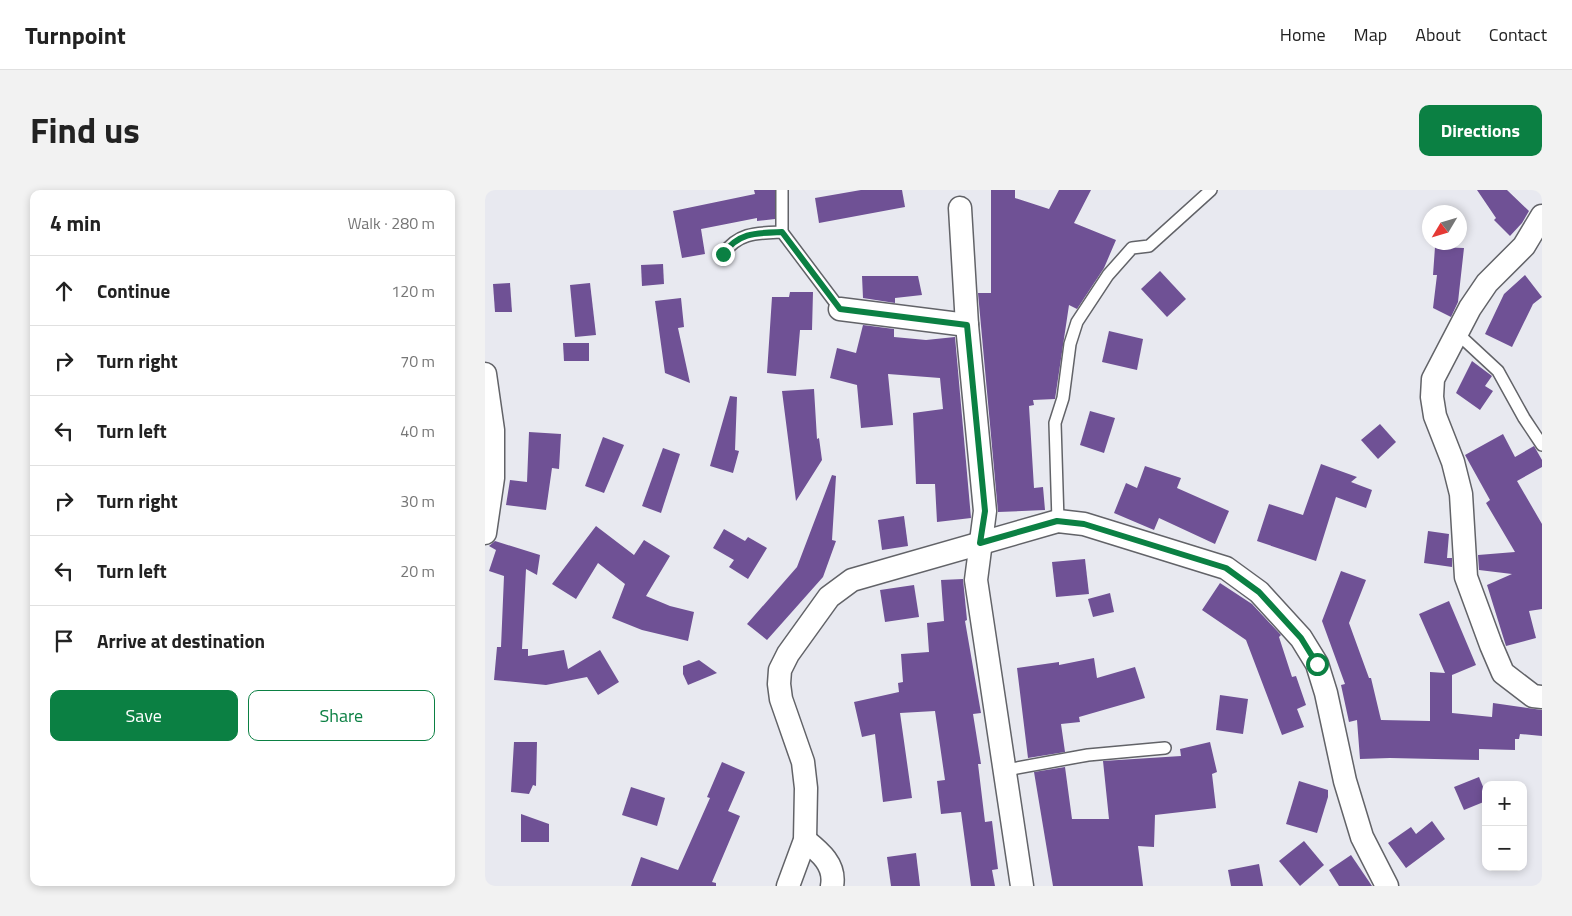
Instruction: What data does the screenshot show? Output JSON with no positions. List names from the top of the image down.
{
  "north": "bottom left",
  "page": {
    "header": "Turnpoint",
    "nav": [
      "Home",
      "Map",
      "About",
      "Contact"
    ],
    "title": "Find us",
    "buttons": [
      "Directions",
      ["Save", "Share"]
    ],
    "heading": ["4 min", "Walk · 280 m"],
    "list": [
      ["Continue", "120 m"],
      ["Turn right", "70 m"],
      ["Turn left", "40 m"],
      ["Turn right", "30 m"],
      ["Turn left", "20 m"],
      "Arrive at destination"
    ],
    "map_buttons": ["+", "−"]
  }
}
